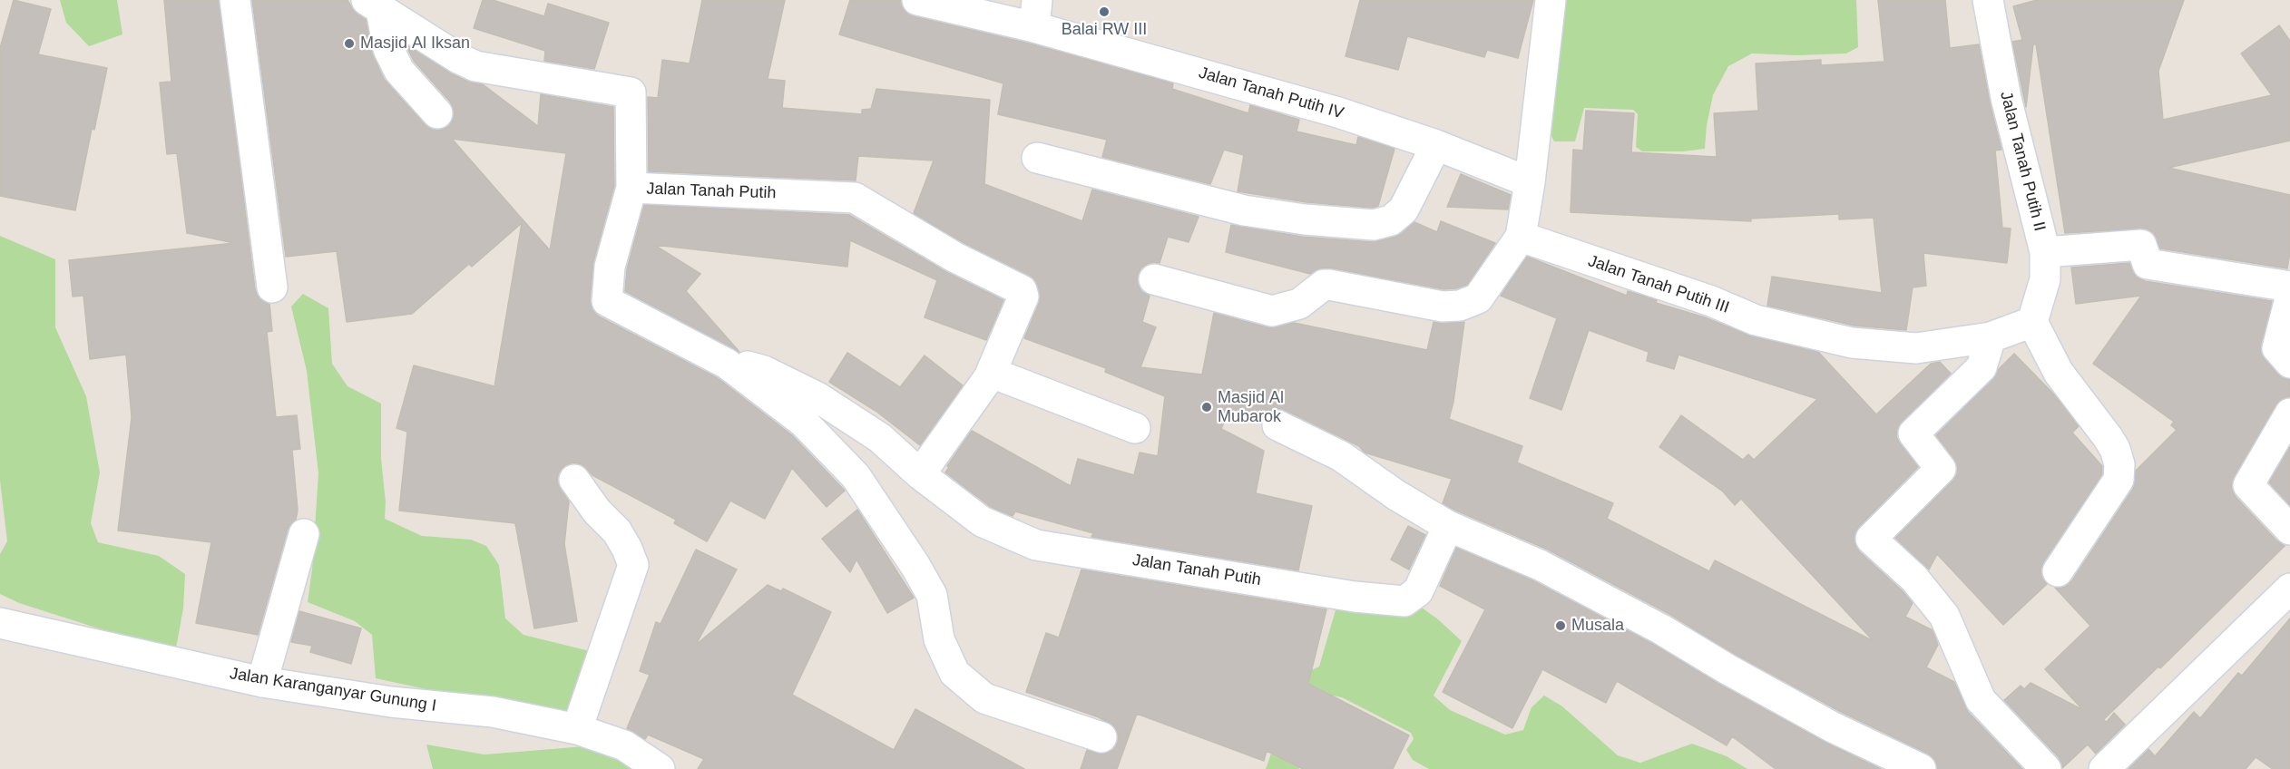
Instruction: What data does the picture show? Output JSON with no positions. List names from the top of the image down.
{
  "streets": {
    "street": [
      "Jalan Tanah Putih IV",
      "Jalan Tanah Putih II",
      "Jalan Tanah Putih",
      "Jalan Tanah Putih III",
      "Jalan Karanganyar Gunung I"
    ]
  },
  "crossings": [
    ["Jalan Tanah Putih II", "Jalan Tanah Putih III"]
  ],
  "places": [
    "Balai RW III",
    "Masjid Al Iksan",
    "Masjid Al Mubarok",
    "Musala"
  ]
}
